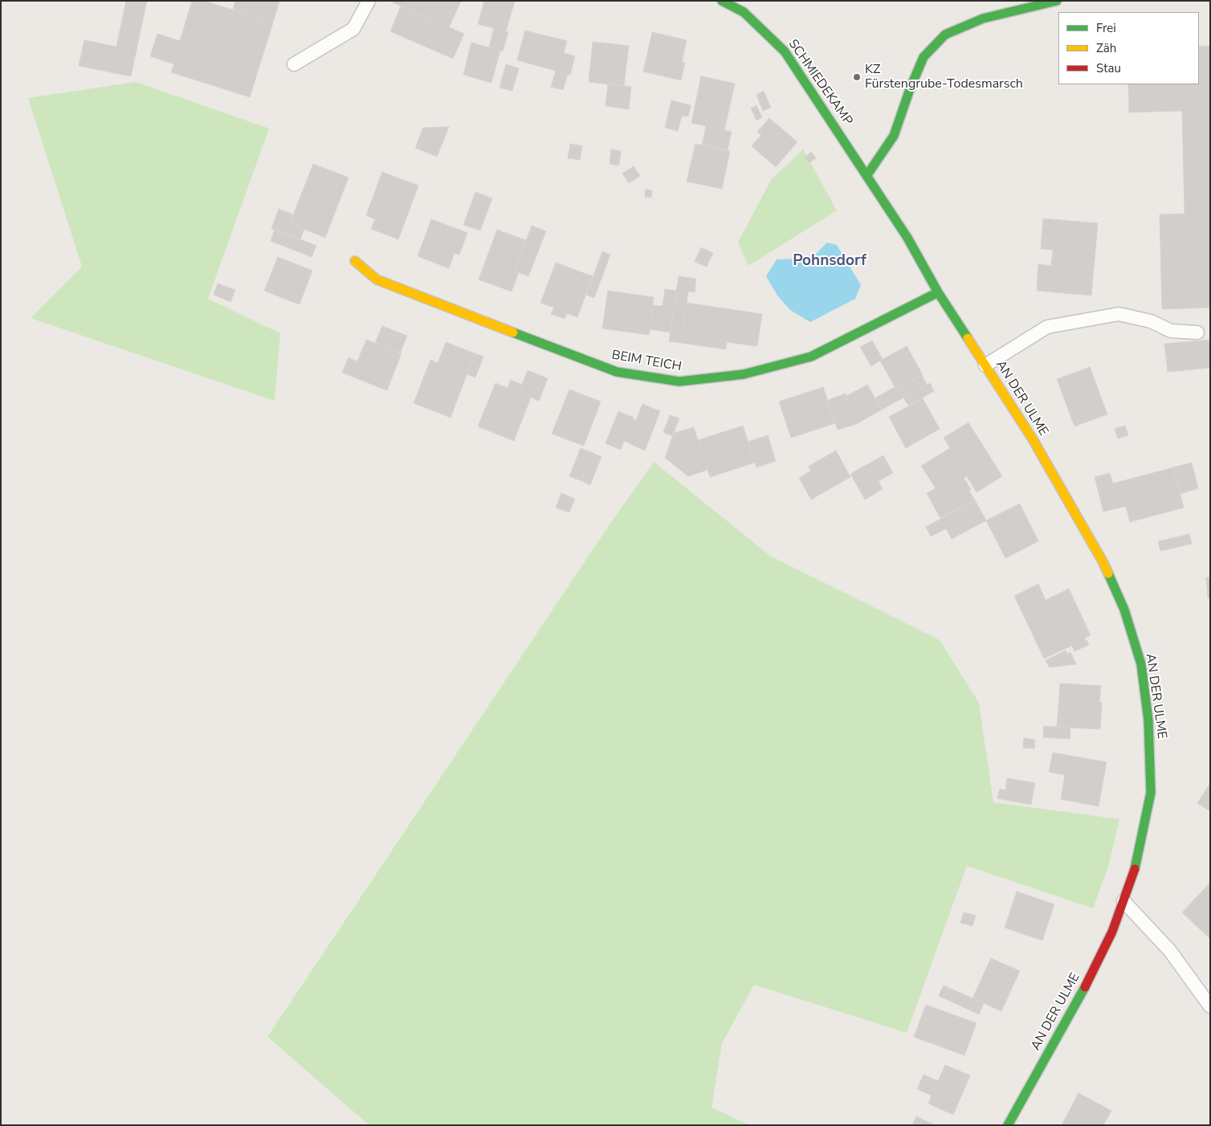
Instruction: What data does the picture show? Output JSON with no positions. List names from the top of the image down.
{
  "streets": {
    "main road": ["SCHMIEDEKAMP", "BEIM TEICH", "AN DER ULME"]
  },
  "crossings": [
    ["SCHMIEDEKAMP", "BEIM TEICH"],
    ["SCHMIEDEKAMP", "AN DER ULME"],
    ["BEIM TEICH", "AN DER ULME"]
  ],
  "districts": ["Pohnsdorf"],
  "places": ["KZ Fürstengrube-Todesmarsch"],
  "legend": ["Frei", "Zäh", "Stau"]
}
